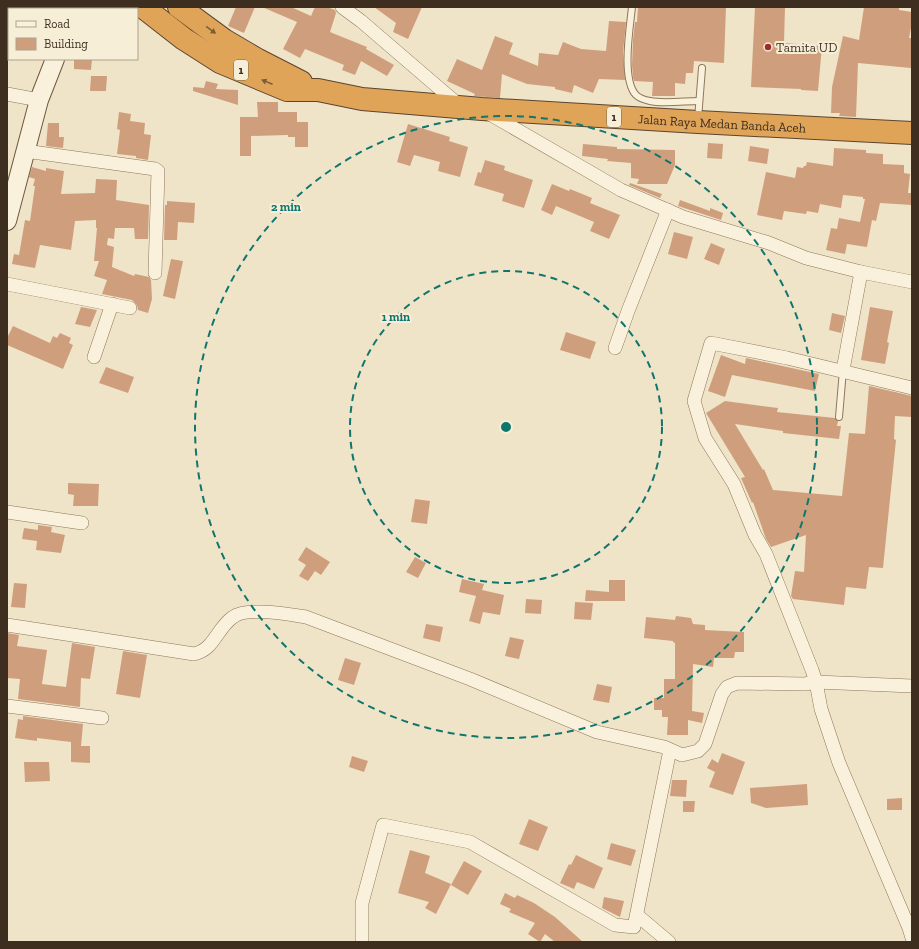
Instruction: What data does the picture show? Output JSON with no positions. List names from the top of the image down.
{
  "streets": {
    "highway": ["1", "Jalan Raya Medan Banda Aceh"]
  },
  "places": ["Tamita UD"],
  "legend": ["Road", "Building"],
  "rings": ["2 min", "1 min"]
}
